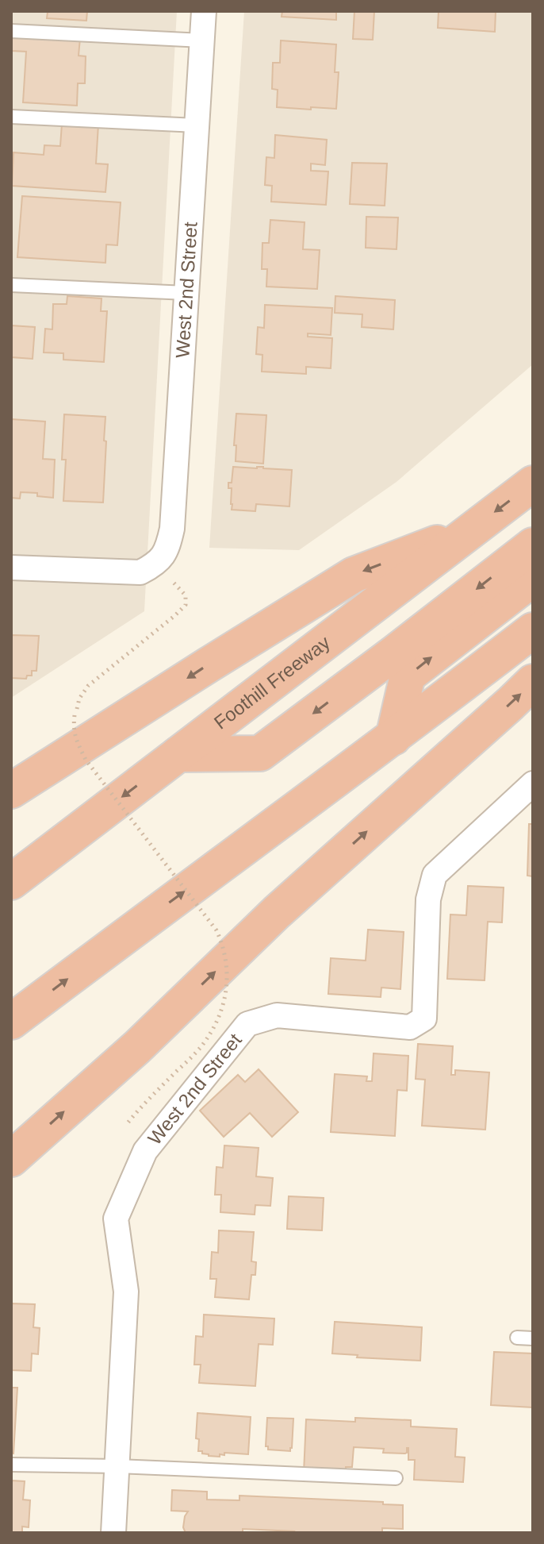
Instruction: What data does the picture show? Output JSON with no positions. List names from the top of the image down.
{
  "streets": {
    "highway": ["Foothill Freeway"],
    "street": ["West 2nd Street"]
  }
}
